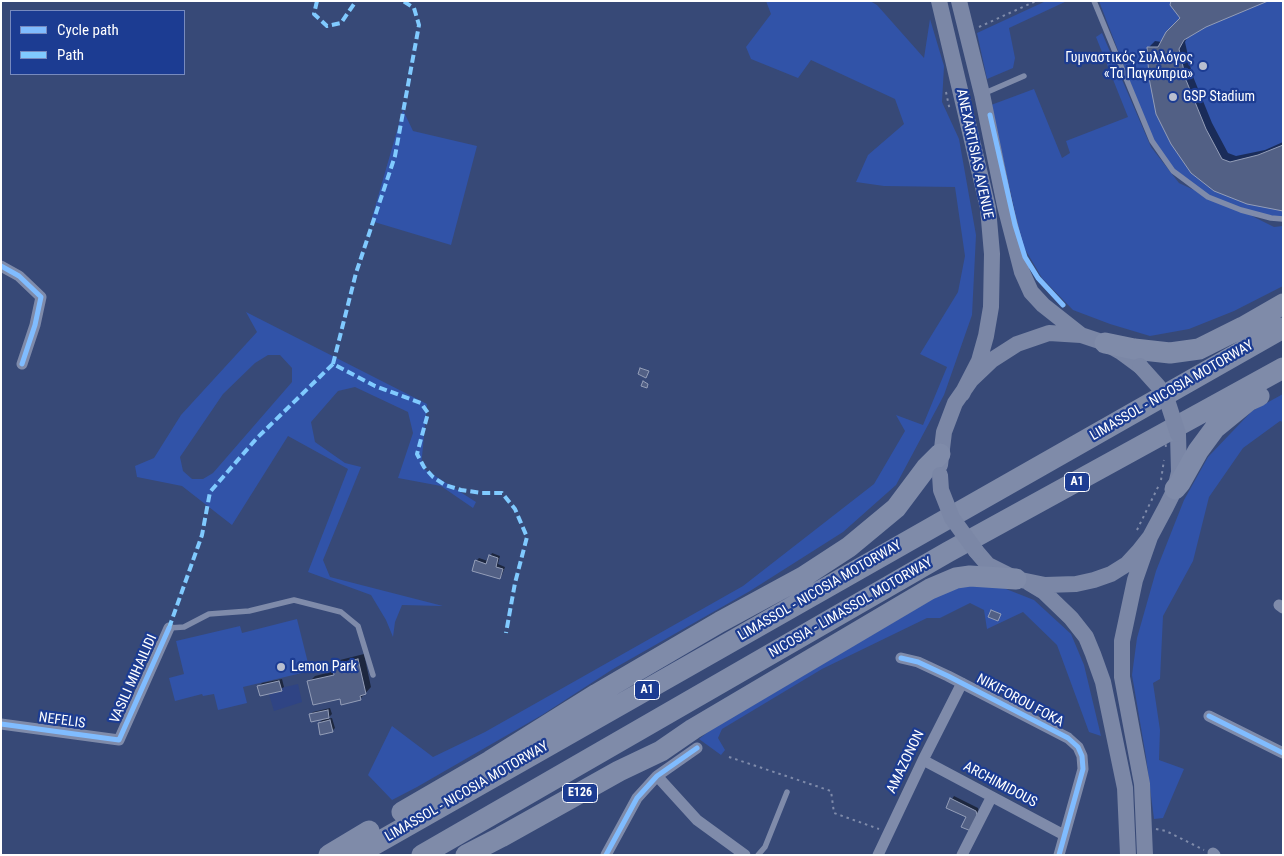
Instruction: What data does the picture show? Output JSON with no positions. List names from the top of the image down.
{
  "streets": {
    "highway": [
      "LIMASSOL - NICOSIA MOTORWAY",
      "A1",
      "NICOSIA - LIMASSOL MOTORWAY",
      "E126"
    ],
    "main road": ["ANEXARTISIAS AVENUE"],
    "street": [
      "VASILI MIHAILIDI",
      "NIKIFOROU FOKA",
      "NEFELIS",
      "AMAZONON",
      "ARCHIMIDOUS"
    ]
  },
  "crossings": [
    ["VASILI MIHAILIDI", "NEFELIS"],
    ["NIKIFOROU FOKA", "AMAZONON"],
    ["NIKIFOROU FOKA", "ARCHIMIDOUS"],
    ["AMAZONON", "ARCHIMIDOUS"]
  ],
  "places": ["Γυμναστικός Συλλόγος «Τα Παγκύπρια»", "GSP Stadium", "Lemon Park"],
  "legend": ["Cycle path", "Path"]
}
